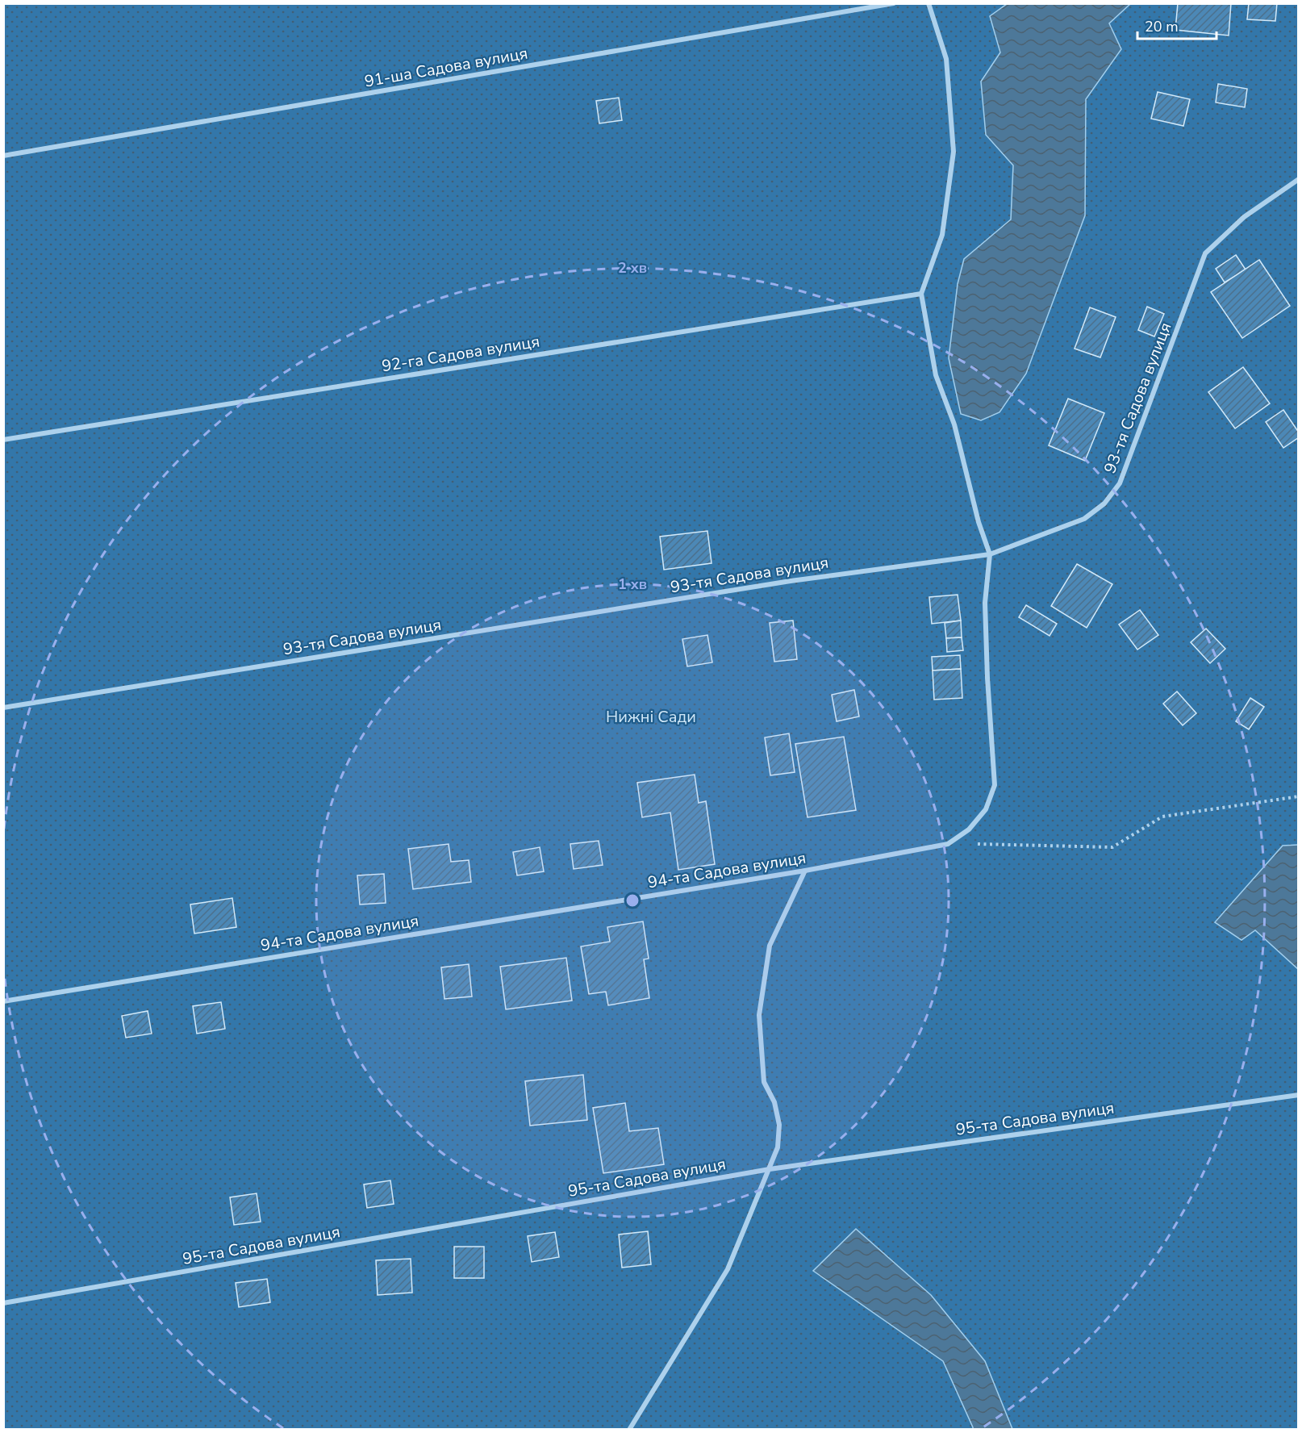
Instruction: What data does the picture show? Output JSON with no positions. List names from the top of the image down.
{
  "streets": {
    "street": [
      "91-ша Садова вулиця",
      "92-га Садова вулиця",
      "93-тя Садова вулиця",
      "94-та Садова вулиця",
      "95-та Садова вулиця"
    ]
  },
  "crossings": [
    ["93-тя Садова вулиця", "94-та Садова вулиця"]
  ],
  "parks": ["Нижні Сади"],
  "scale_bar": "20 m",
  "rings": ["2 хв", "1 хв"]
}
